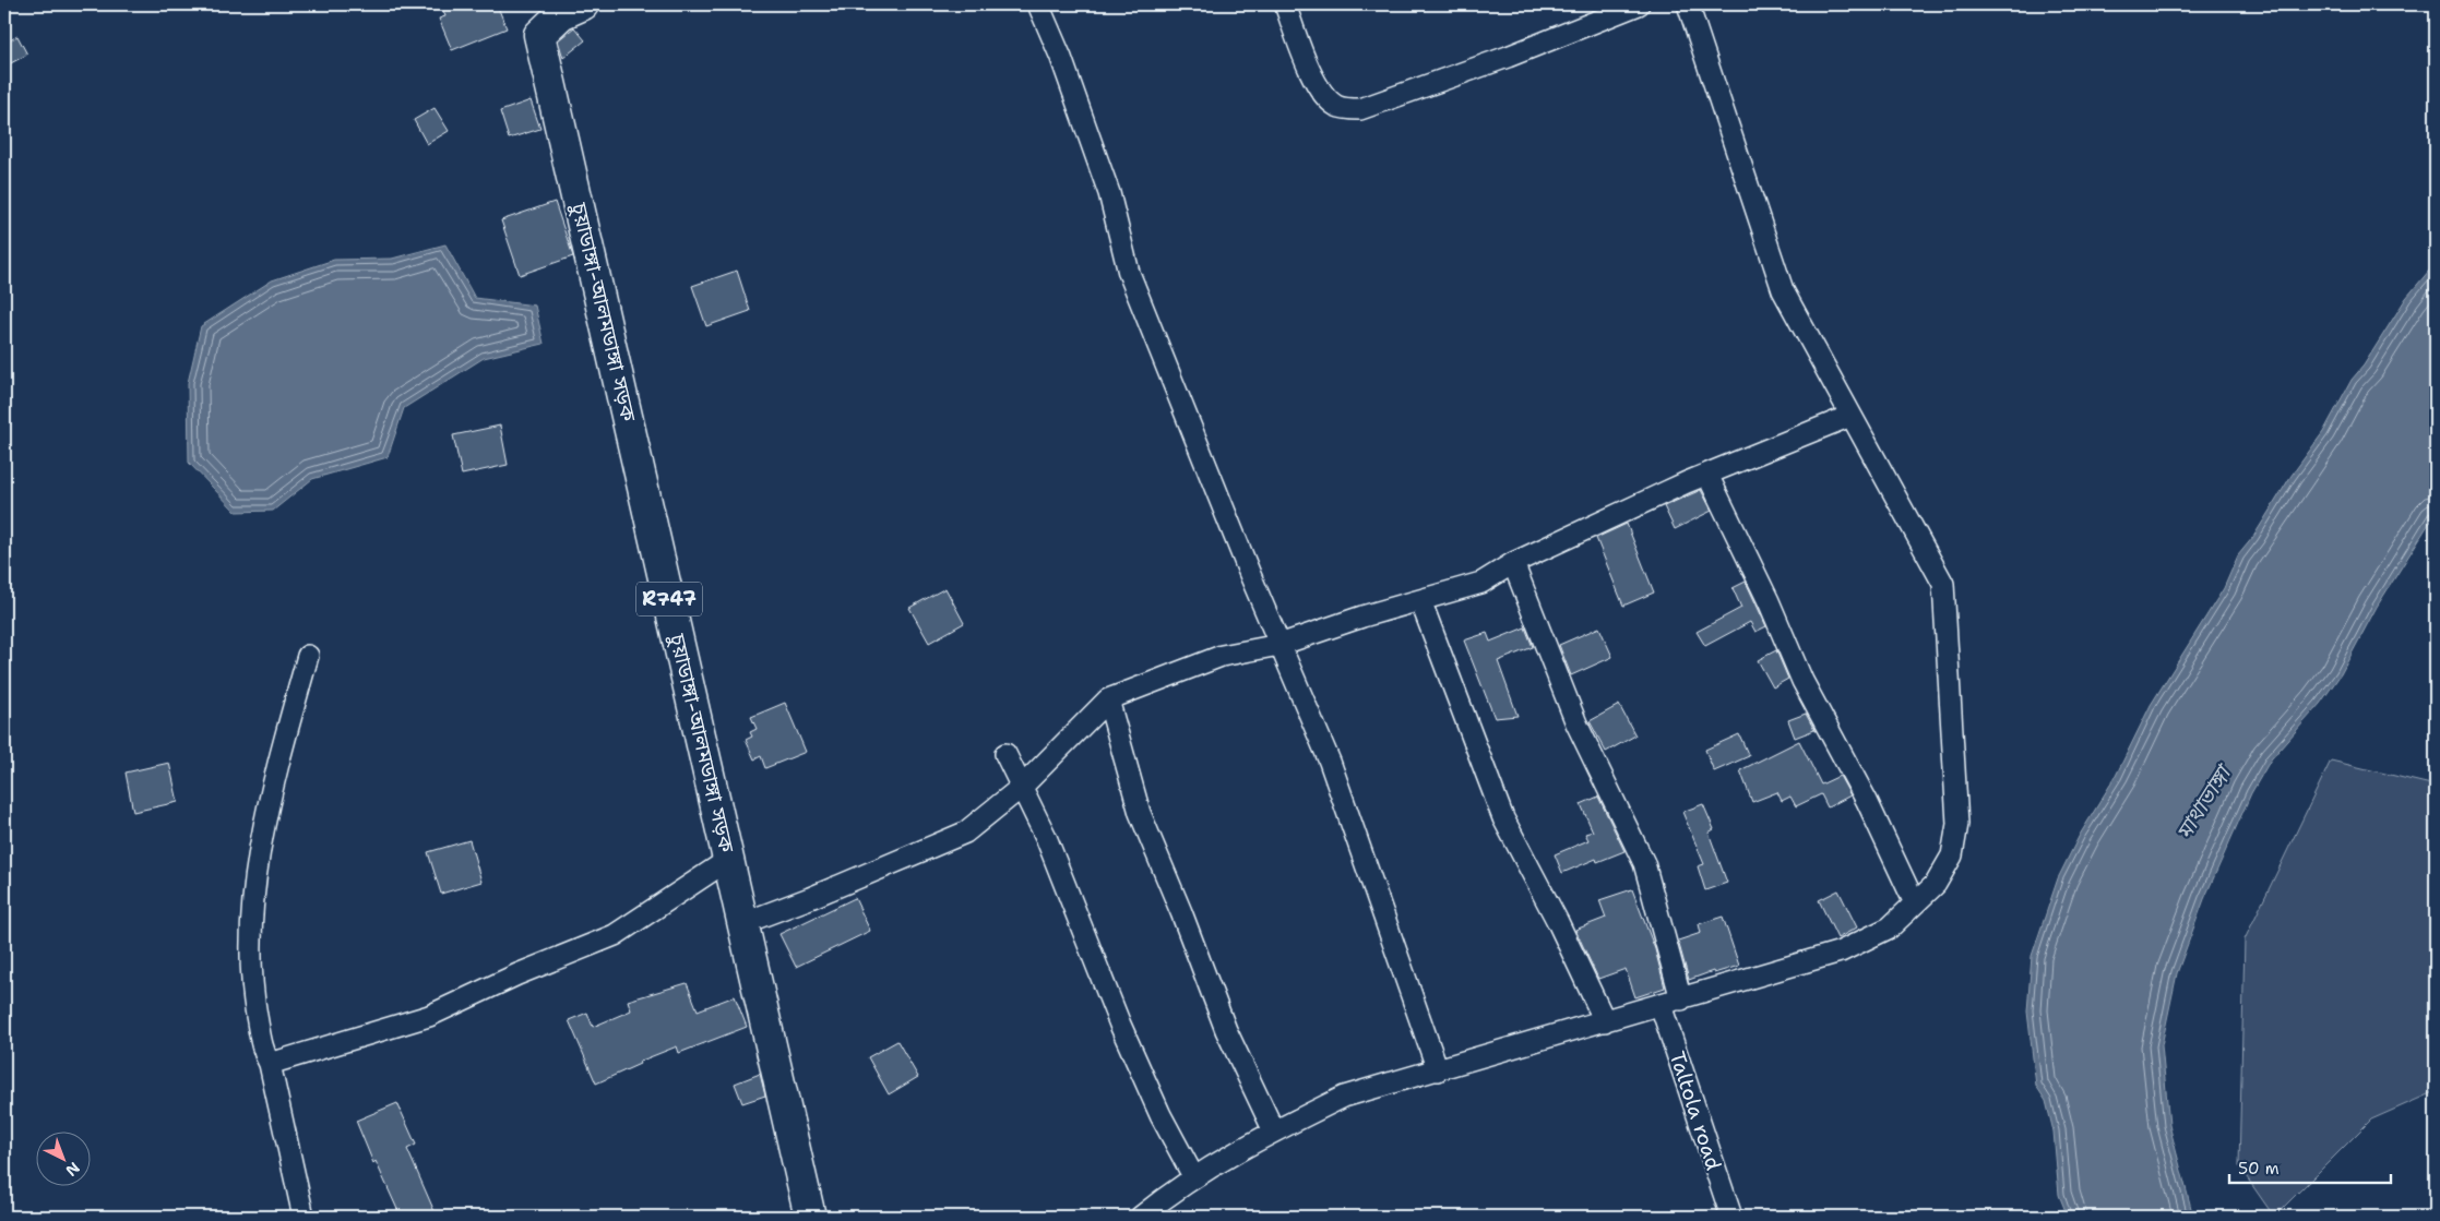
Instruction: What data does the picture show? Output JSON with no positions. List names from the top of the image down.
{
  "streets": {
    "main road": ["চুয়াডাঙ্গা-আলমডাঙ্গা সড়ক", "R747"],
    "street": ["Taltola road"]
  },
  "water": ["মাথাভাঙ্গা"],
  "scale_bar": "50 m",
  "north": "bottom right"
}
